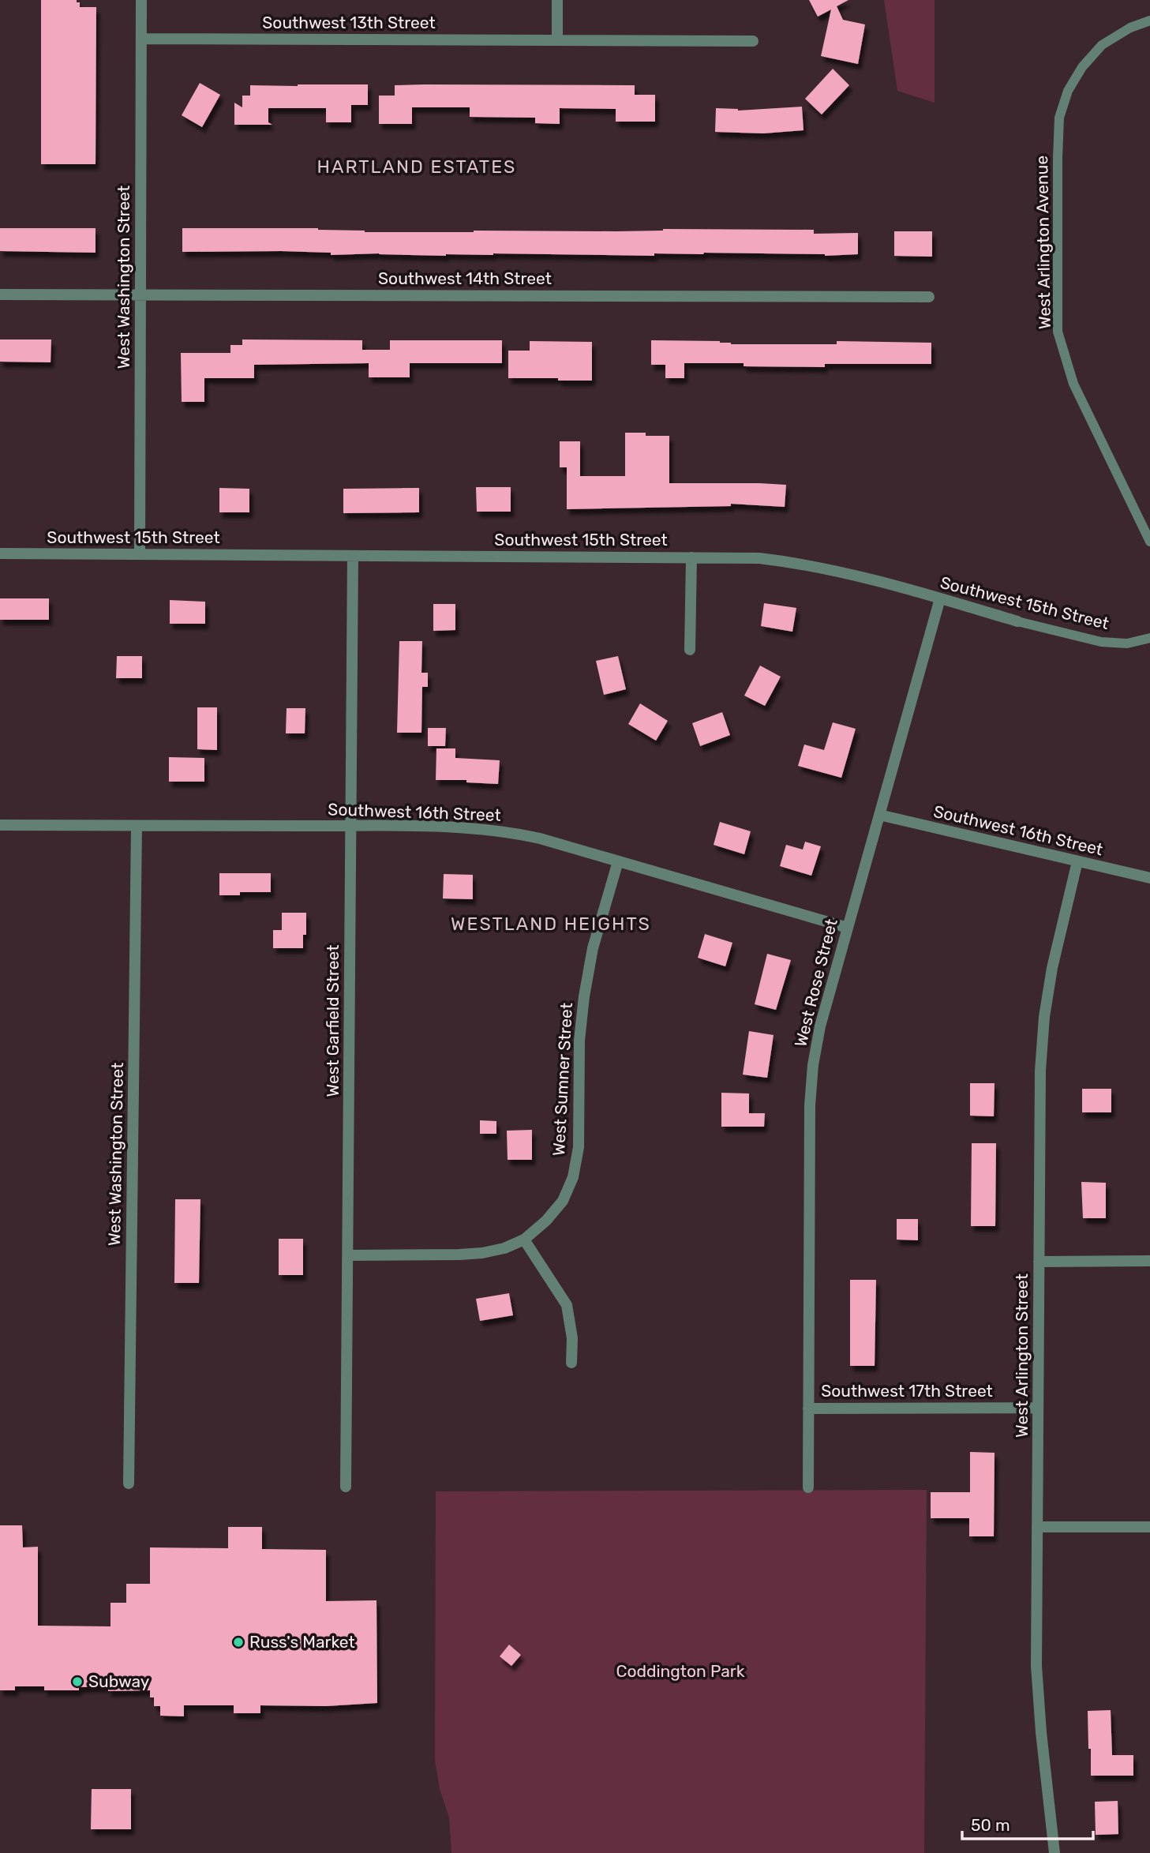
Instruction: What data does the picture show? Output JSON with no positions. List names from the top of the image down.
{
  "streets": {
    "street": [
      "Southwest 13th Street",
      "West Washington Street",
      "Southwest 14th Street",
      "Southwest 15th Street",
      "Southwest 16th Street",
      "West Rose Street",
      "West Garfield Street",
      "West Sumner Street",
      "West Arlington Street",
      "Southwest 17th Street"
    ],
    "lane": ["West Arlington Avenue"]
  },
  "crossings": [
    ["Southwest 13th Street", "West Washington Street"],
    ["West Washington Street", "Southwest 14th Street"],
    ["West Washington Street", "Southwest 15th Street"],
    ["West Washington Street", "Southwest 16th Street"],
    ["Southwest 15th Street", "West Rose Street"],
    ["Southwest 15th Street", "West Garfield Street"],
    ["Southwest 16th Street", "West Rose Street"],
    ["Southwest 16th Street", "West Garfield Street"],
    ["Southwest 16th Street", "West Sumner Street"],
    ["Southwest 16th Street", "West Arlington Street"],
    ["West Rose Street", "Southwest 17th Street"],
    ["West Garfield Street", "West Sumner Street"],
    ["West Arlington Street", "Southwest 17th Street"]
  ],
  "districts": ["HARTLAND ESTATES", "WESTLAND HEIGHTS"],
  "parks": ["Coddington Park"],
  "places": ["Russ's Market", "Subway"],
  "scale_bar": "50 m"
}
